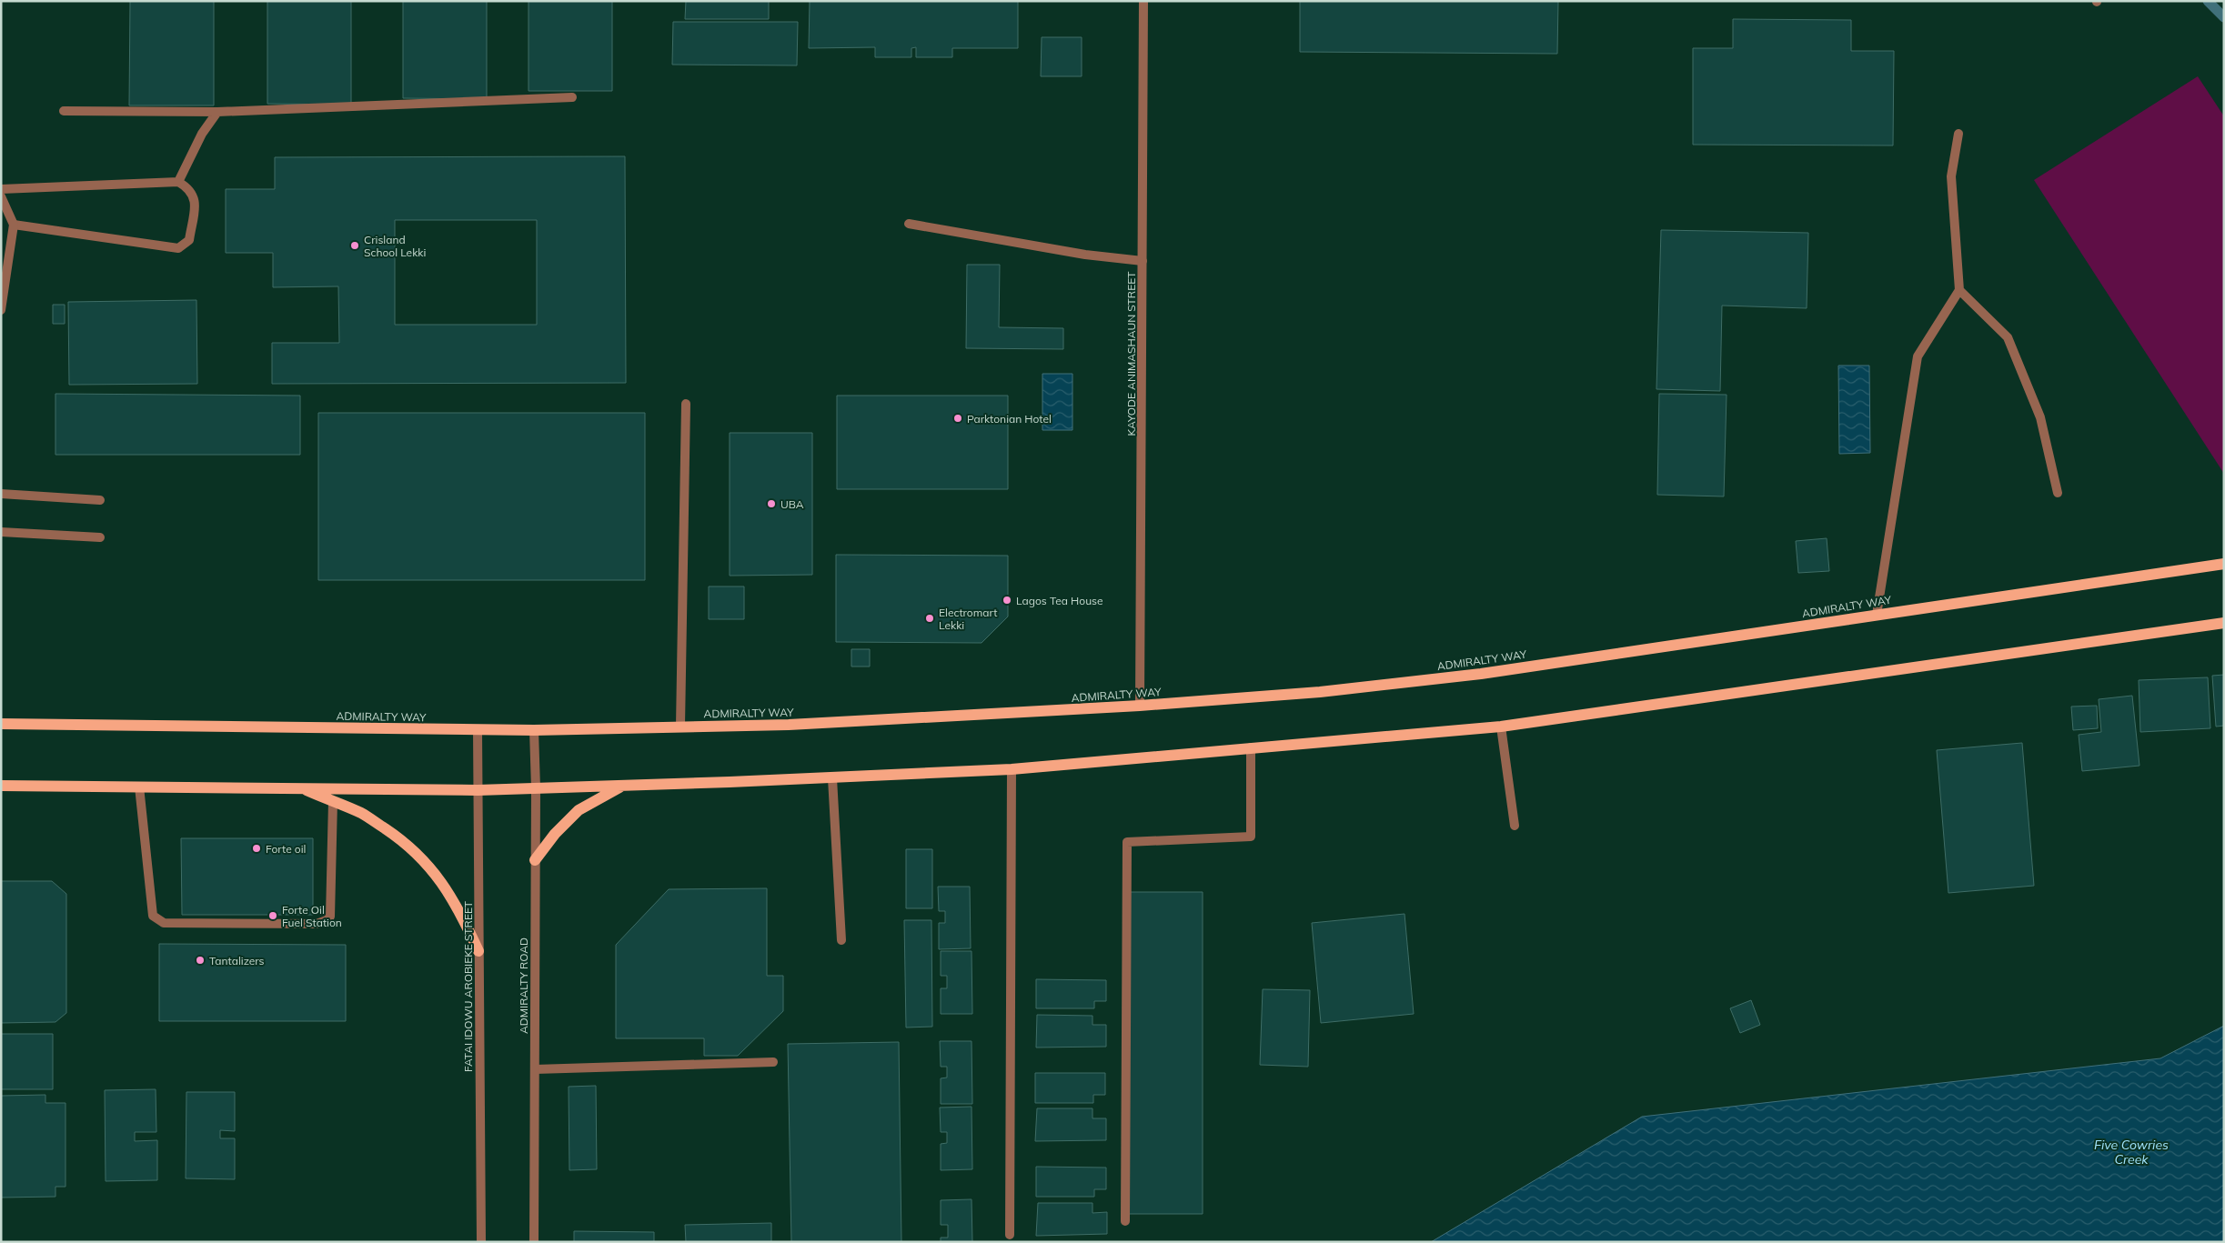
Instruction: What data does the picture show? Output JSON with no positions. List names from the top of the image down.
{
  "streets": {
    "main road": ["ADMIRALTY WAY"],
    "street": ["KAYODE ANIMASHAUN STREET", "ADMIRALTY ROAD", "FATAI IDOWU AROBIEKE STREET"]
  },
  "crossings": [
    ["KAYODE ANIMASHAUN STREET", "ADMIRALTY WAY"],
    ["ADMIRALTY WAY", "ADMIRALTY ROAD"],
    ["ADMIRALTY WAY", "FATAI IDOWU AROBIEKE STREET"]
  ],
  "water": ["Five Cowries Creek"],
  "places": [
    "Crisland School Lekki",
    "Parktonian Hotel",
    "UBA",
    "Lagos Tea House",
    "Electromart Lekki",
    "Forte oil",
    "Forte Oil Fuel Station",
    "Tantalizers"
  ]
}
